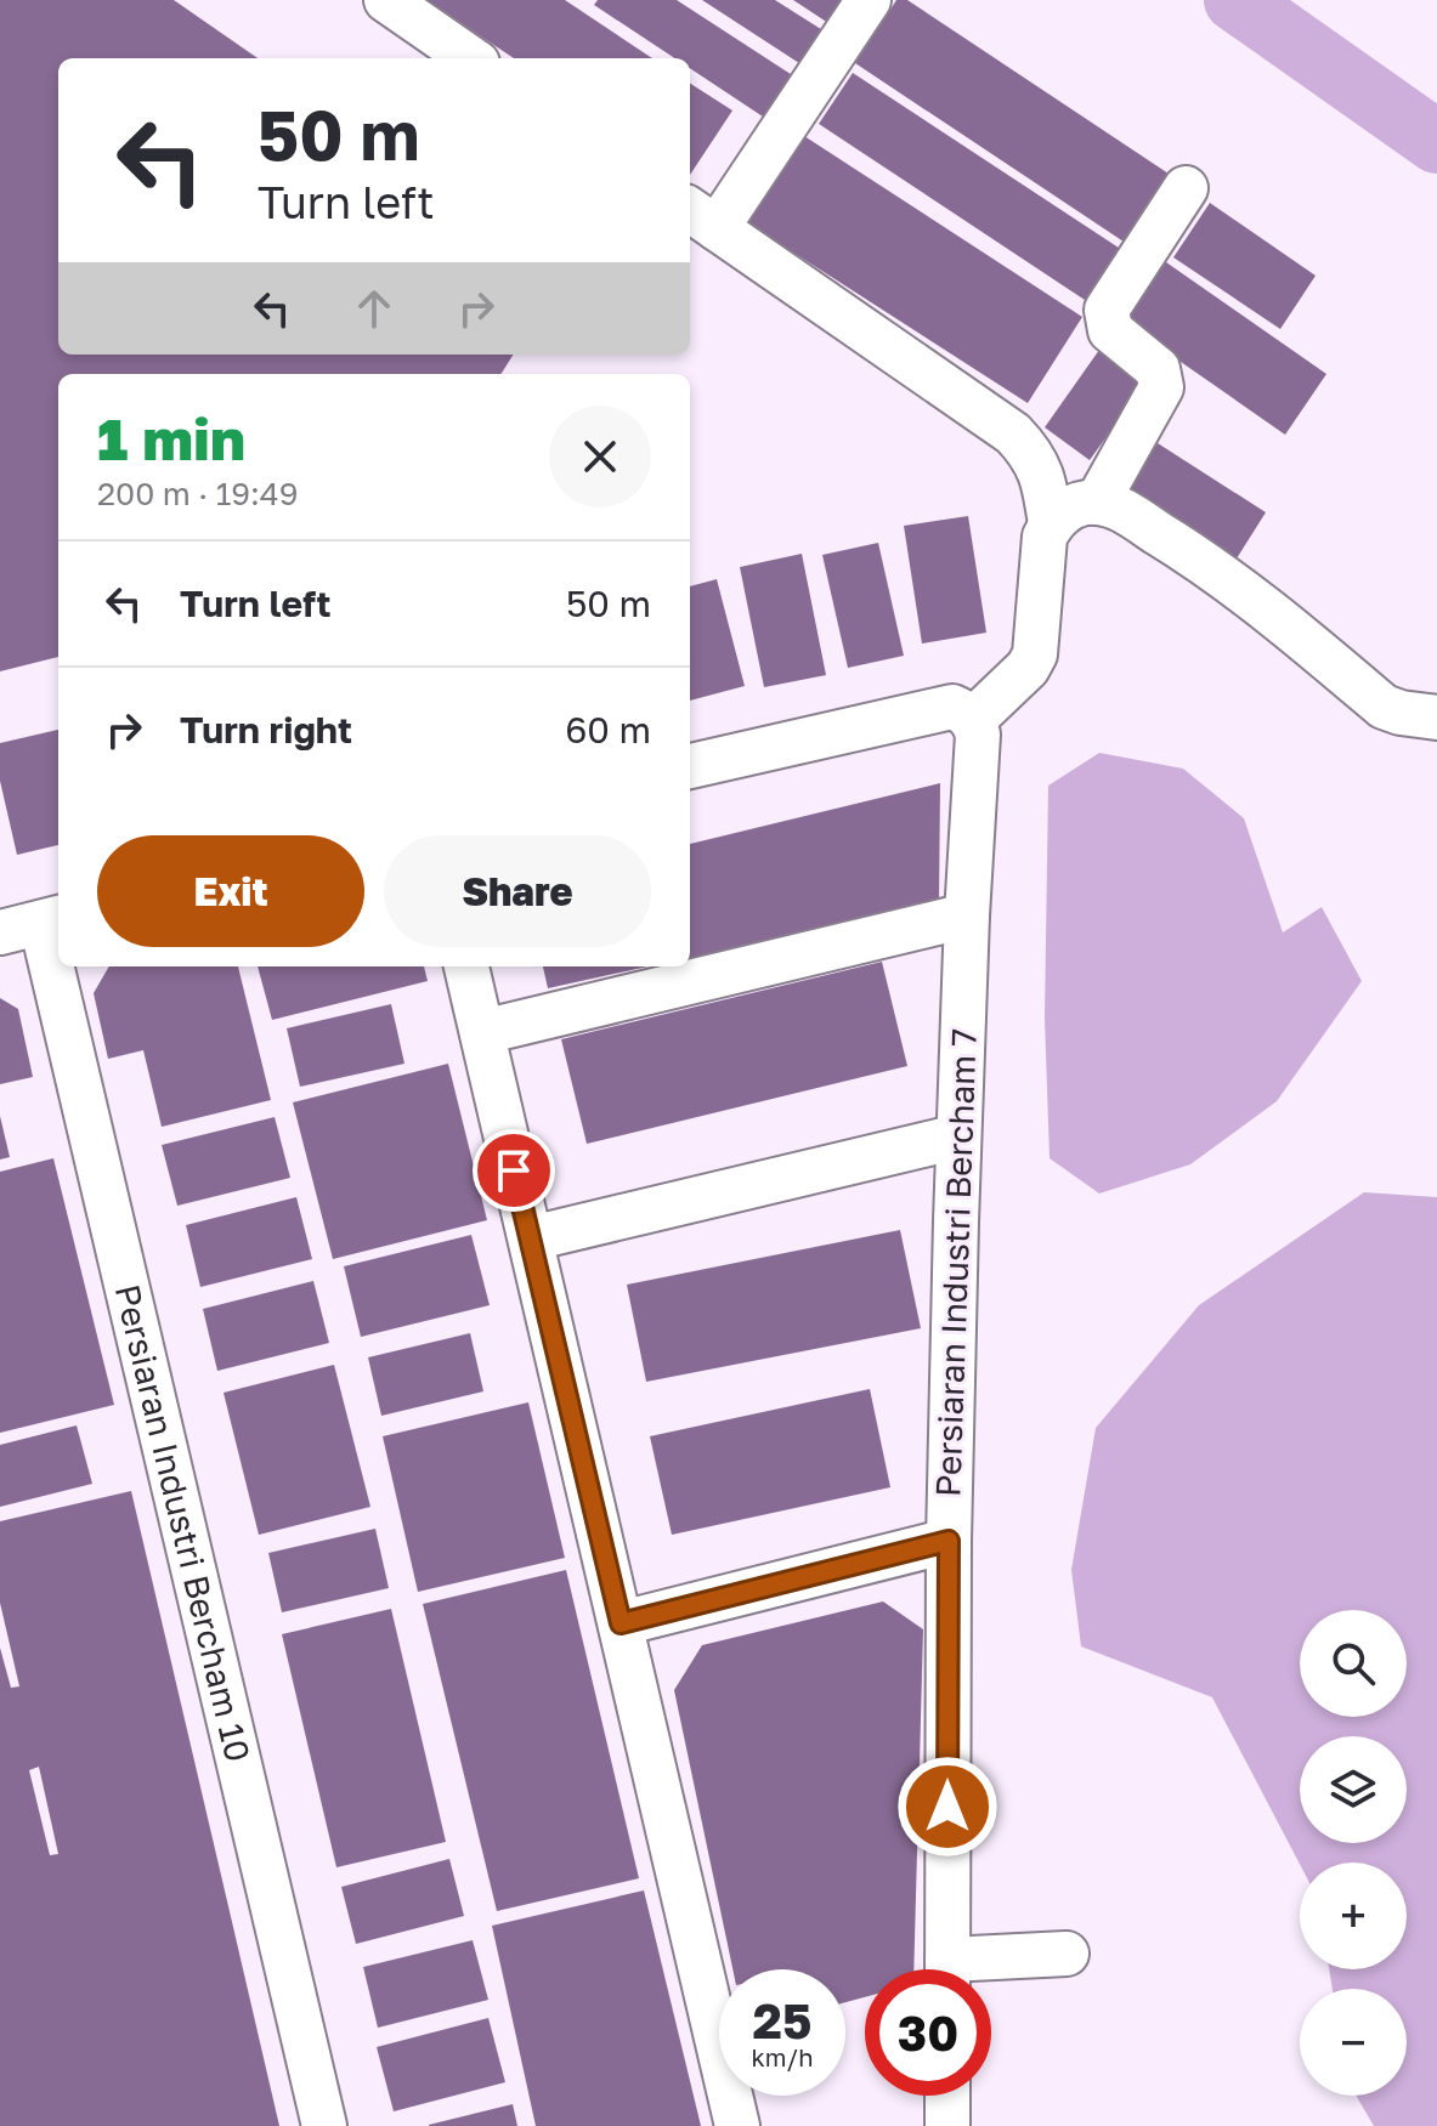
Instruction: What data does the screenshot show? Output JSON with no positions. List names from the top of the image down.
{
  "streets": {
    "street": ["Persiaran Industri Bercham 7", "Persiaran Industri Bercham 10"]
  },
  "page": {
    "turn": ["50 m", "Turn left"],
    "heading": ["1 min", "200 m · 19:49"],
    "list": [
      {
        "name": "Turn left",
        "value": "50 m"
      },
      {
        "name": "Turn right",
        "value": "60 m"
      }
    ],
    "buttons": ["Exit", "Share"],
    "map_buttons": ["+", "−"],
    "speed": "25 km/h",
    "limit": "30"
  }
}
